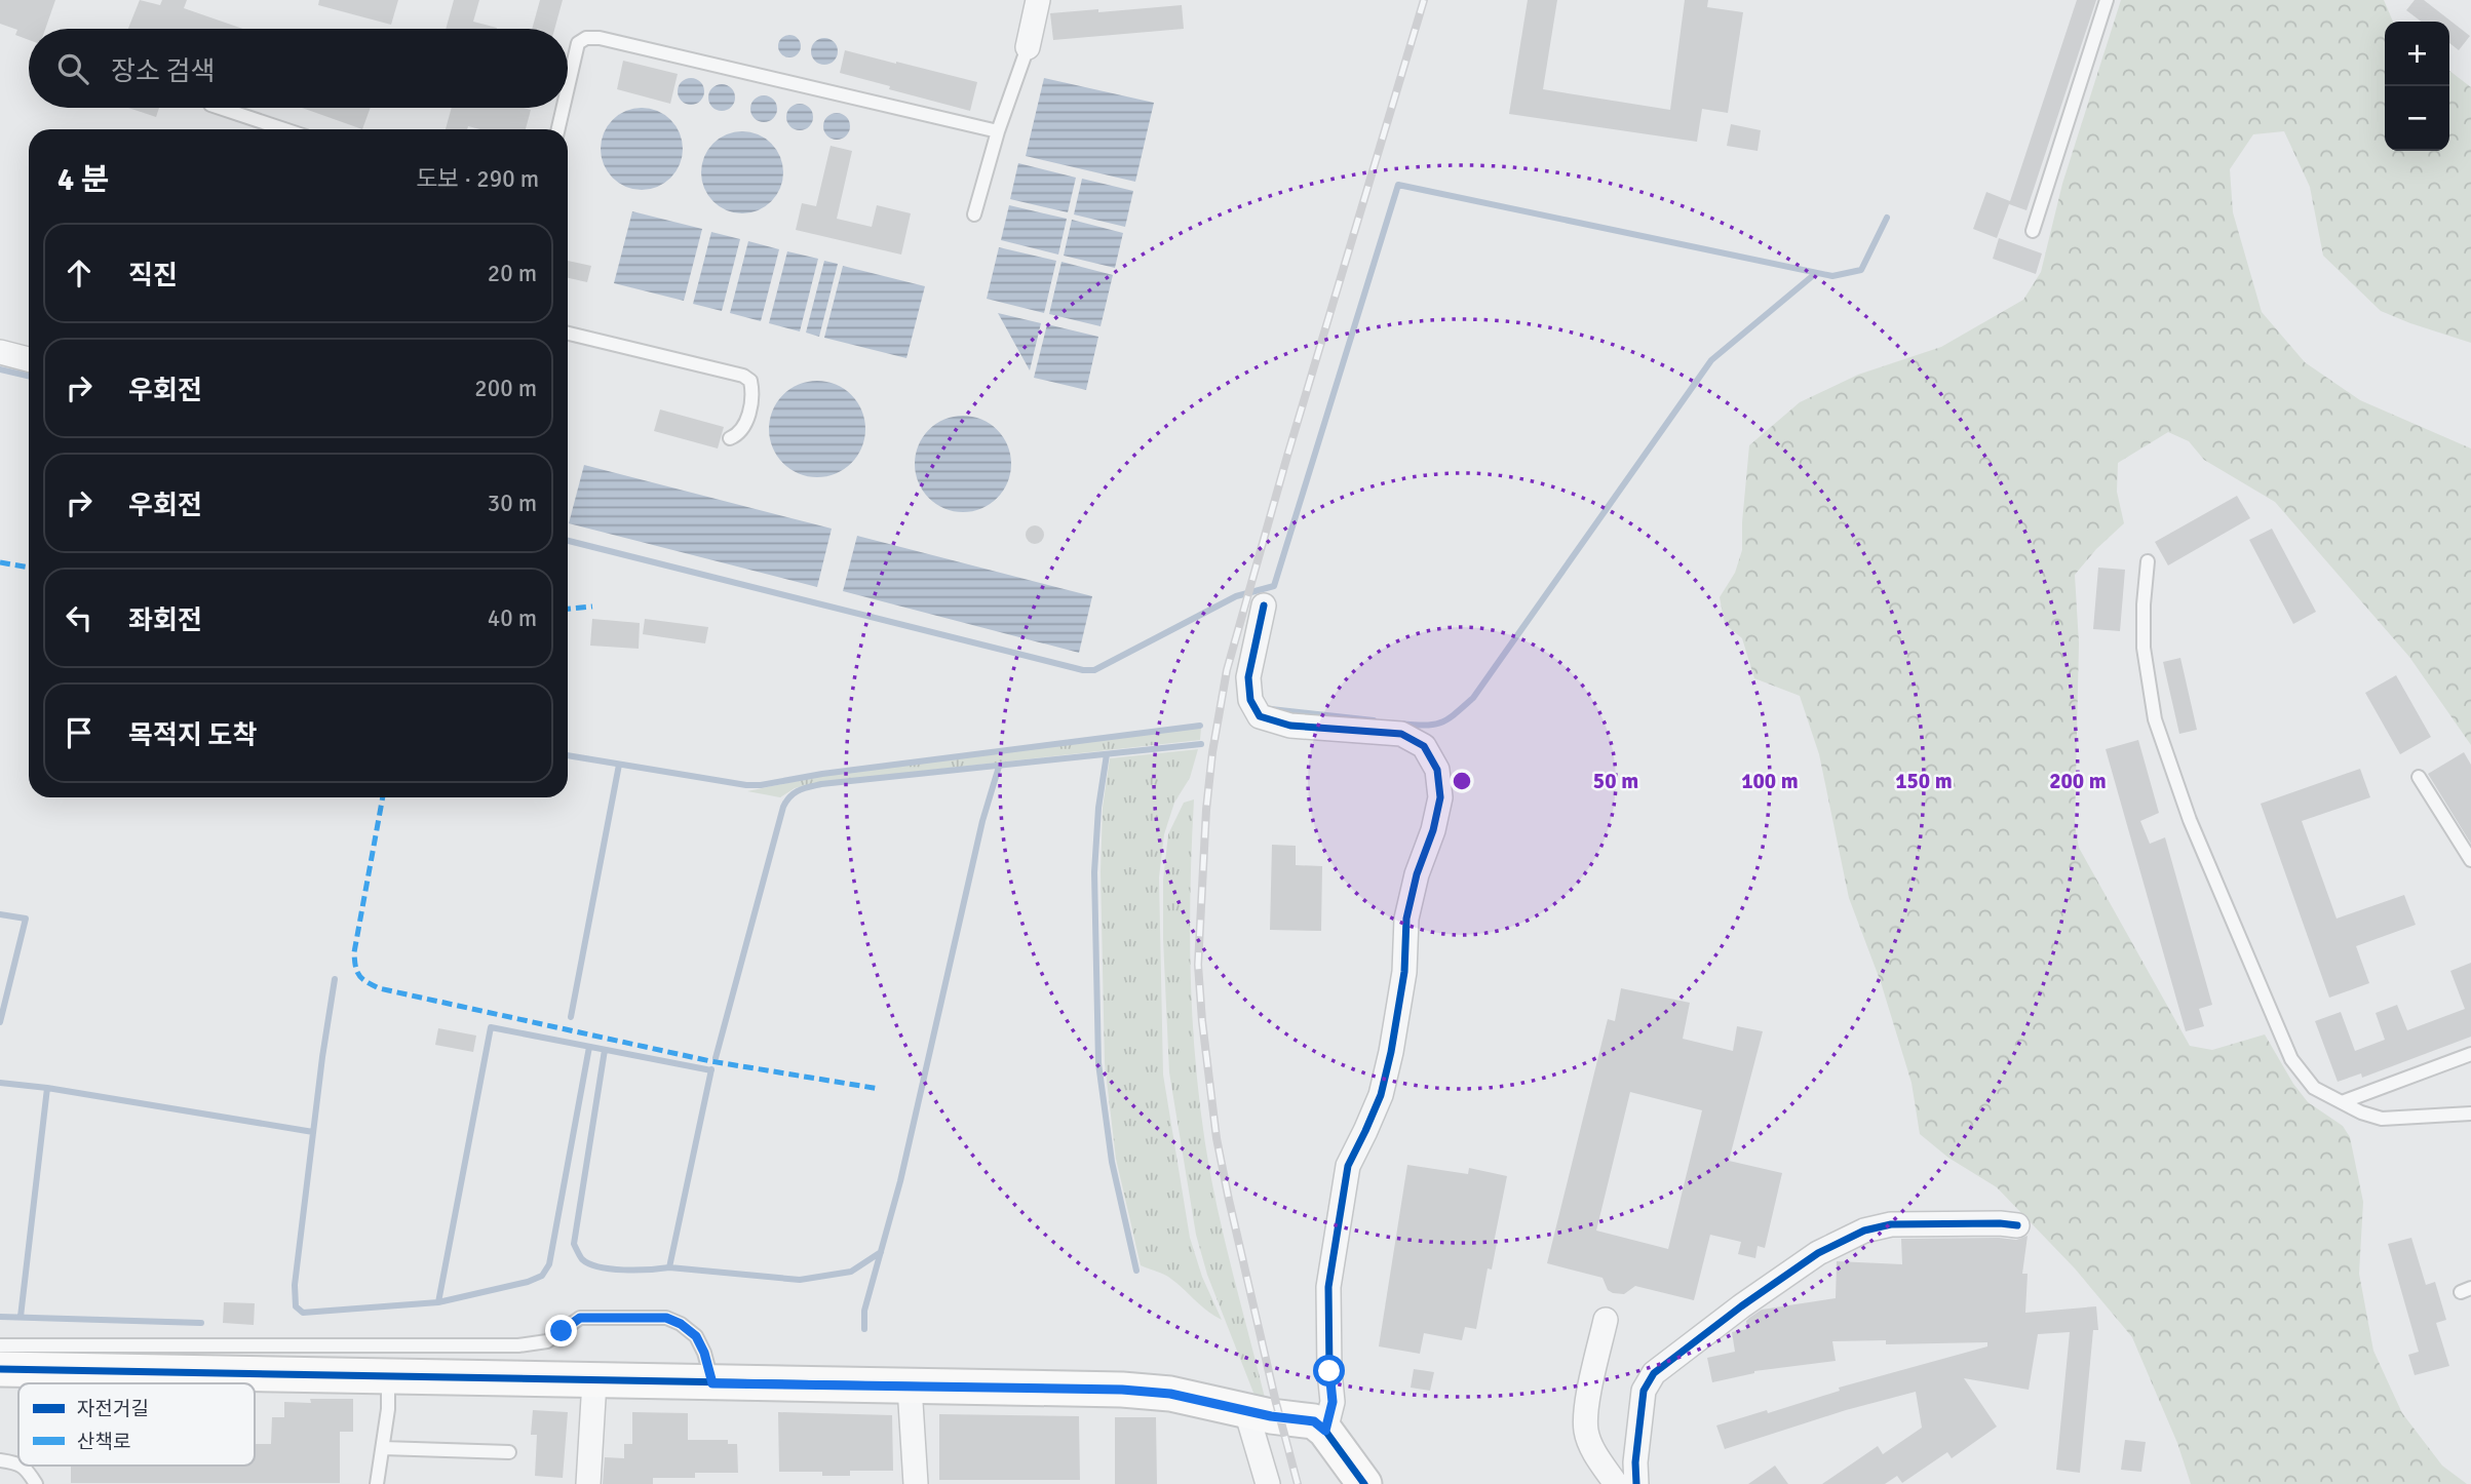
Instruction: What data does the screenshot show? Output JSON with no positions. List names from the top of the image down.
{
  "legend": ["자전거길", "산책로"],
  "page": {
    "map_buttons": ["+", "−"],
    "search": "장소 검색",
    "heading": ["4 분", "도보 · 290 m"],
    "list": [
      ["직진", "20 m"],
      ["우회전", "200 m"],
      ["우회전", "30 m"],
      ["좌회전", "40 m"],
      "목적지 도착"
    ]
  },
  "rings": [
    "50 m",
    "100 m",
    "150 m",
    "200 m"
  ]
}
